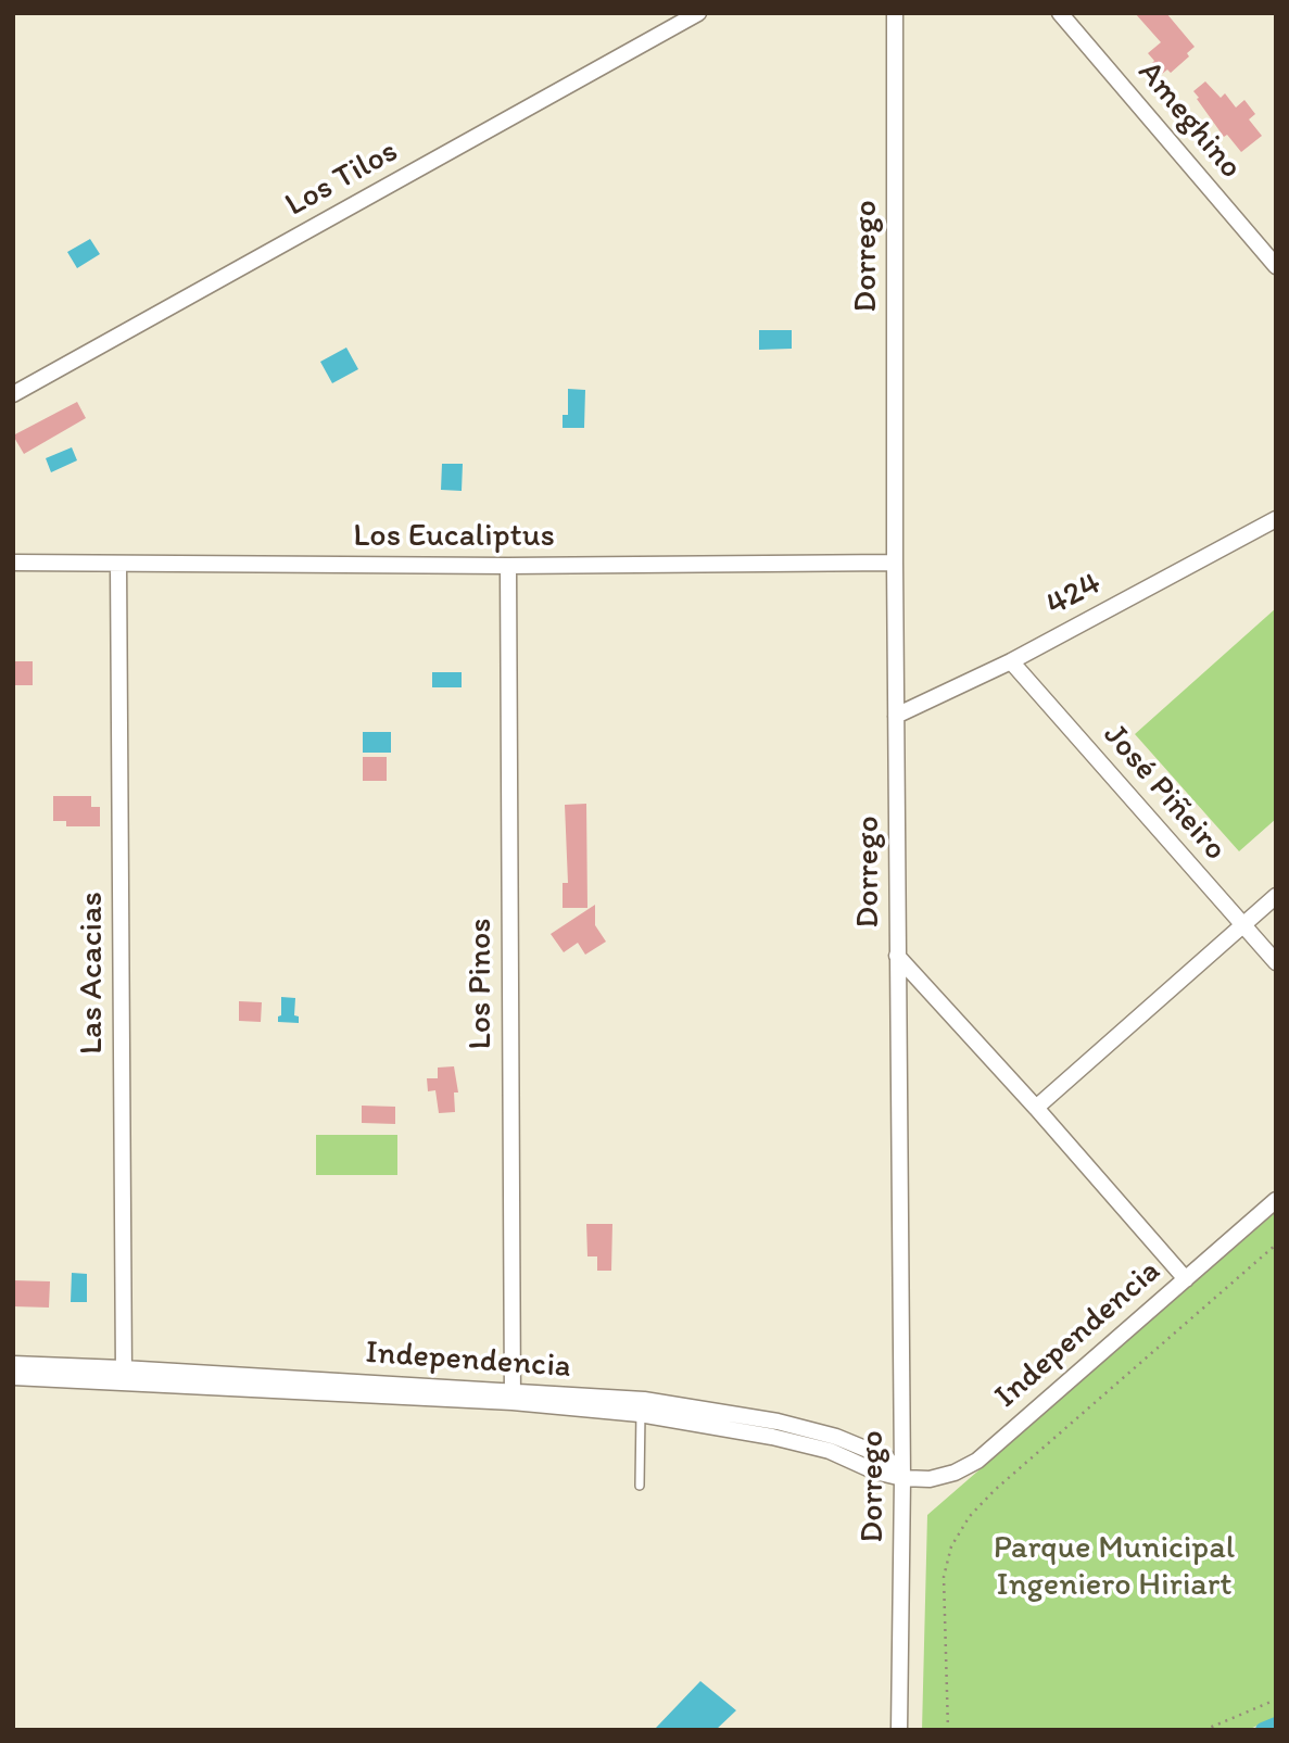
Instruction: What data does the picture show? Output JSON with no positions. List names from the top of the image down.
{
  "streets": {
    "street": [
      "Ameghino",
      "Los Tilos",
      "Dorrego",
      "Los Eucaliptus",
      "424",
      "José Piñeiro",
      "Las Acacias",
      "Los Pinos",
      "Independencia"
    ]
  },
  "crossings": [
    ["Dorrego", "Los Eucaliptus"],
    ["Dorrego", "424"],
    ["Dorrego", "Independencia"],
    ["Los Eucaliptus", "Las Acacias"],
    ["Los Eucaliptus", "Los Pinos"],
    ["424", "José Piñeiro"],
    ["Las Acacias", "Independencia"],
    ["Los Pinos", "Independencia"]
  ],
  "parks": ["Parque Municipal Ingeniero Hiriart"]
}
